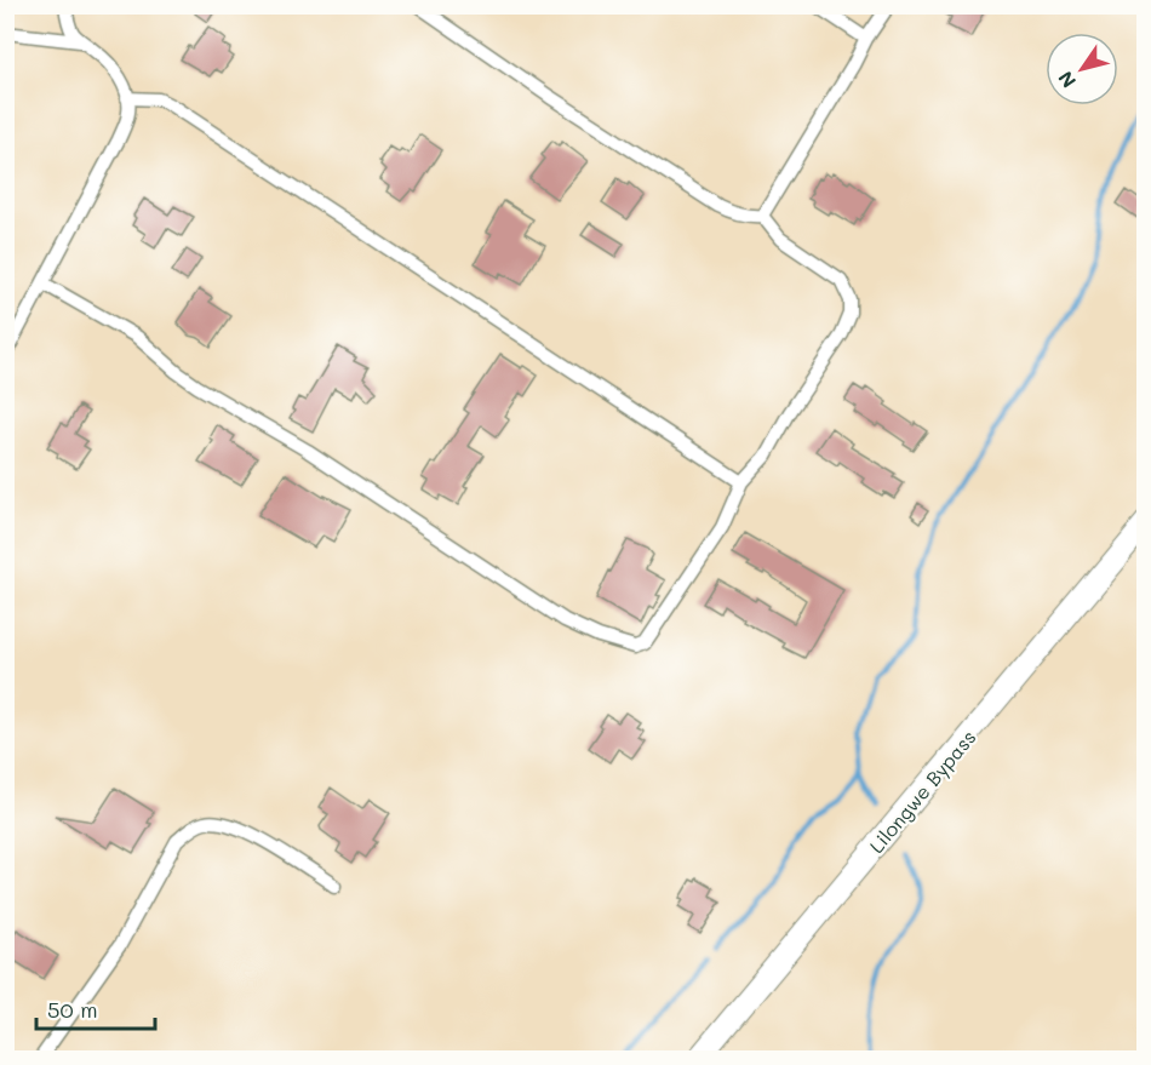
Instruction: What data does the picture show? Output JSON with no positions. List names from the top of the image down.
{
  "streets": {
    "main road": ["Lilongwe Bypass"]
  },
  "scale_bar": "50 m",
  "north": "bottom left"
}
